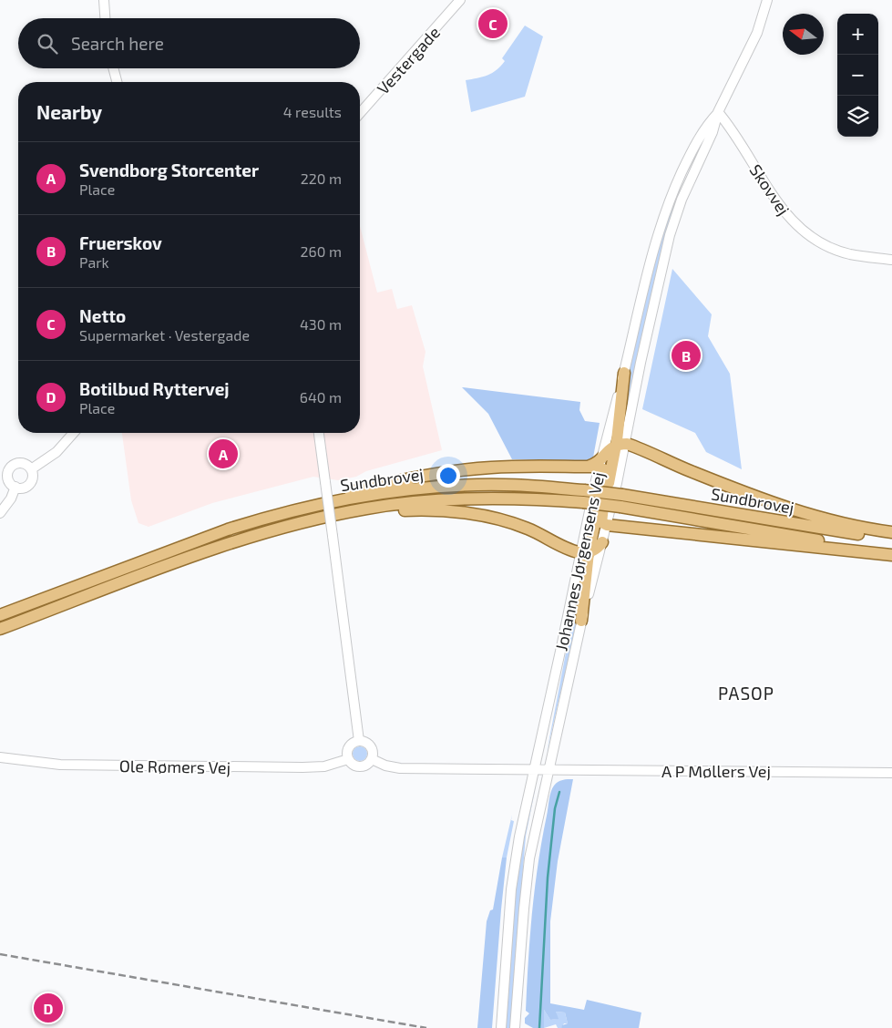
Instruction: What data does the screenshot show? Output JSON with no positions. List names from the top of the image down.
{
  "streets": {
    "main road": ["Sundbrovej"],
    "street": [
      "Vestergade",
      "Skovvej",
      "Johannes Jørgensens Vej",
      "Ole Rømers Vej",
      "A P Møllers Vej"
    ]
  },
  "crossings": [
    ["Skovvej", "Johannes Jørgensens Vej"],
    ["Johannes Jørgensens Vej", "A P Møllers Vej"]
  ],
  "districts": ["PASOP"],
  "north": "left",
  "page": {
    "pins": [
      "C",
      "B",
      "A",
      "D"
    ],
    "map_buttons": ["+", "−"],
    "search": "Search here",
    "heading": ["Nearby", "4 results"],
    "list": [
      {
        "mark": "A",
        "name": "Svendborg Storcenter",
        "note": "Place",
        "value": "220 m"
      },
      {
        "mark": "B",
        "name": "Fruerskov",
        "note": "Park",
        "value": "260 m"
      },
      {
        "mark": "C",
        "name": "Netto",
        "note": "Supermarket · Vestergade",
        "value": "430 m"
      },
      {
        "mark": "D",
        "name": "Botilbud Ryttervej",
        "note": "Place",
        "value": "640 m"
      }
    ]
  }
}
